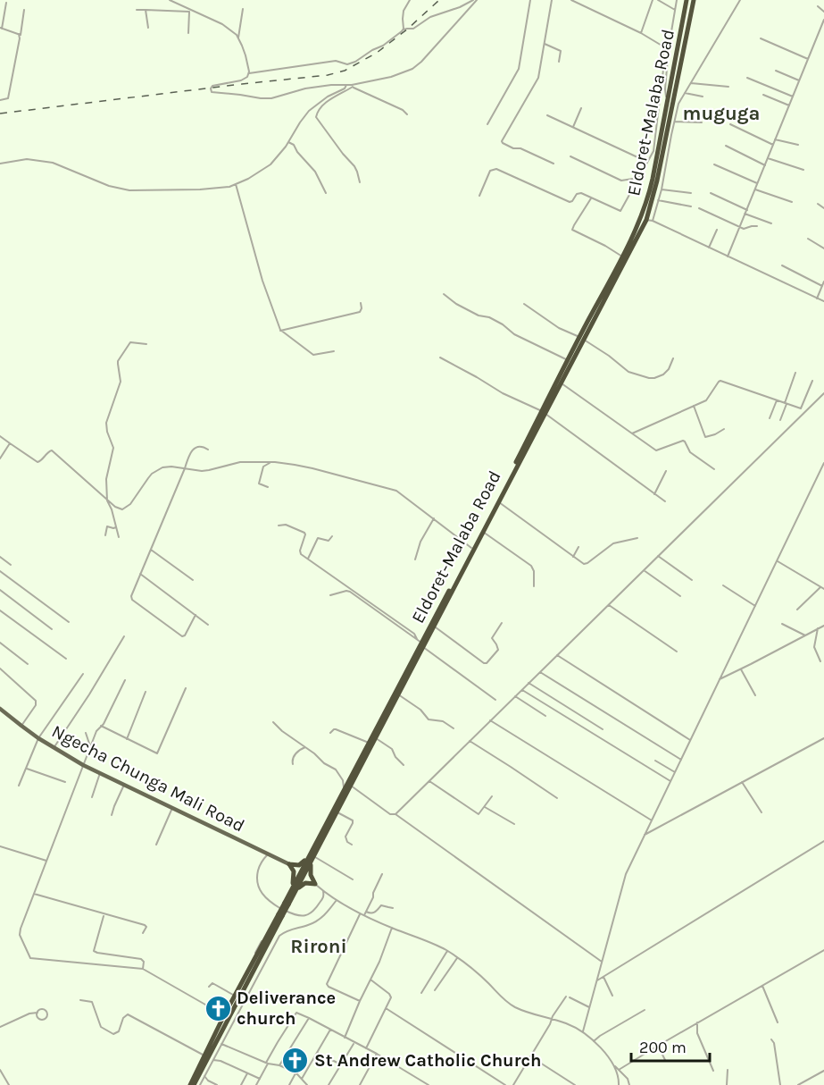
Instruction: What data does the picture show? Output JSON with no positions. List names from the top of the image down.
{
  "streets": {
    "highway": ["Eldoret-Malaba Road"],
    "main road": ["Ngecha Chunga Mali Road"]
  },
  "districts": ["muguga", "Rironi"],
  "places": {
    "church": ["Deliverance church", "St Andrew Catholic Church"]
  },
  "scale_bar": "200 m"
}
